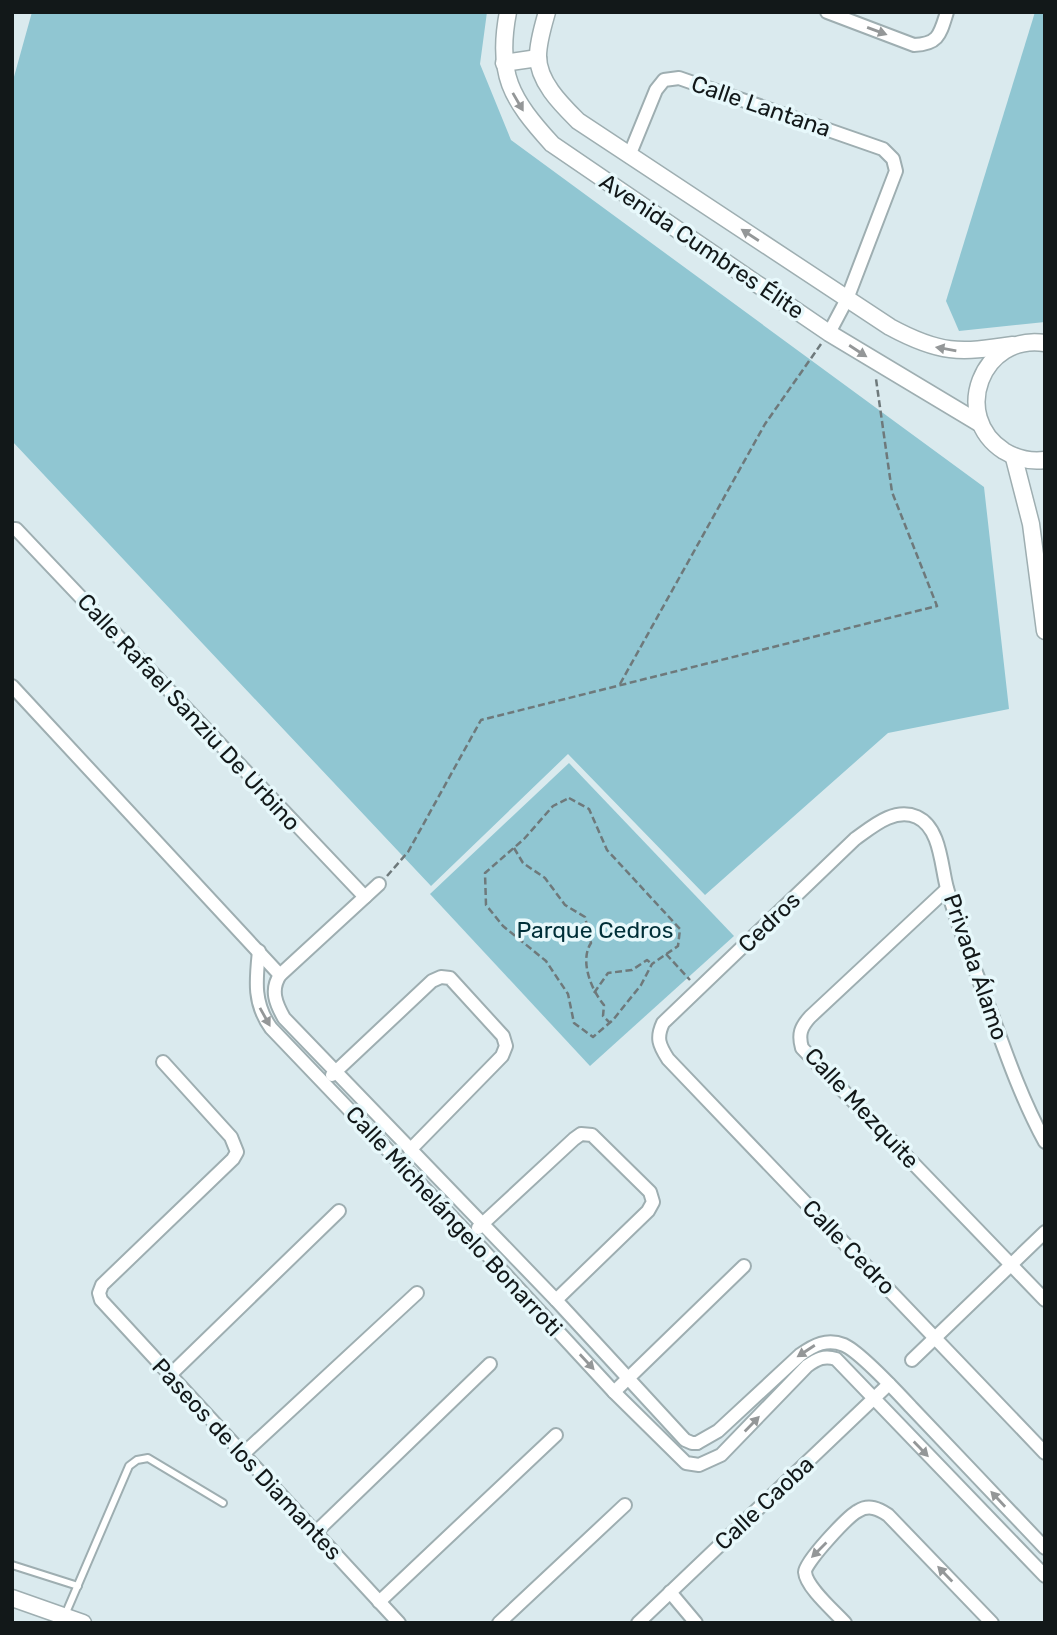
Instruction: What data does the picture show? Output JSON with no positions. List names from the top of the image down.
{
  "streets": {
    "street": [
      "Calle Lantana",
      "Avenida Cumbres Élite",
      "Calle Rafael Sanziu De Urbino",
      "Cedros",
      "Privada Álamo",
      "Calle Mezquite",
      "Calle Michelángelo Bonarroti",
      "Calle Cedro",
      "Paseos de los Diamantes",
      "Calle Caoba"
    ]
  },
  "crossings": [
    ["Calle Lantana", "Avenida Cumbres Élite"],
    ["Cedros", "Privada Álamo"],
    ["Cedros", "Calle Cedro"],
    ["Privada Álamo", "Calle Mezquite"]
  ],
  "parks": ["Parque Cedros"]
}
